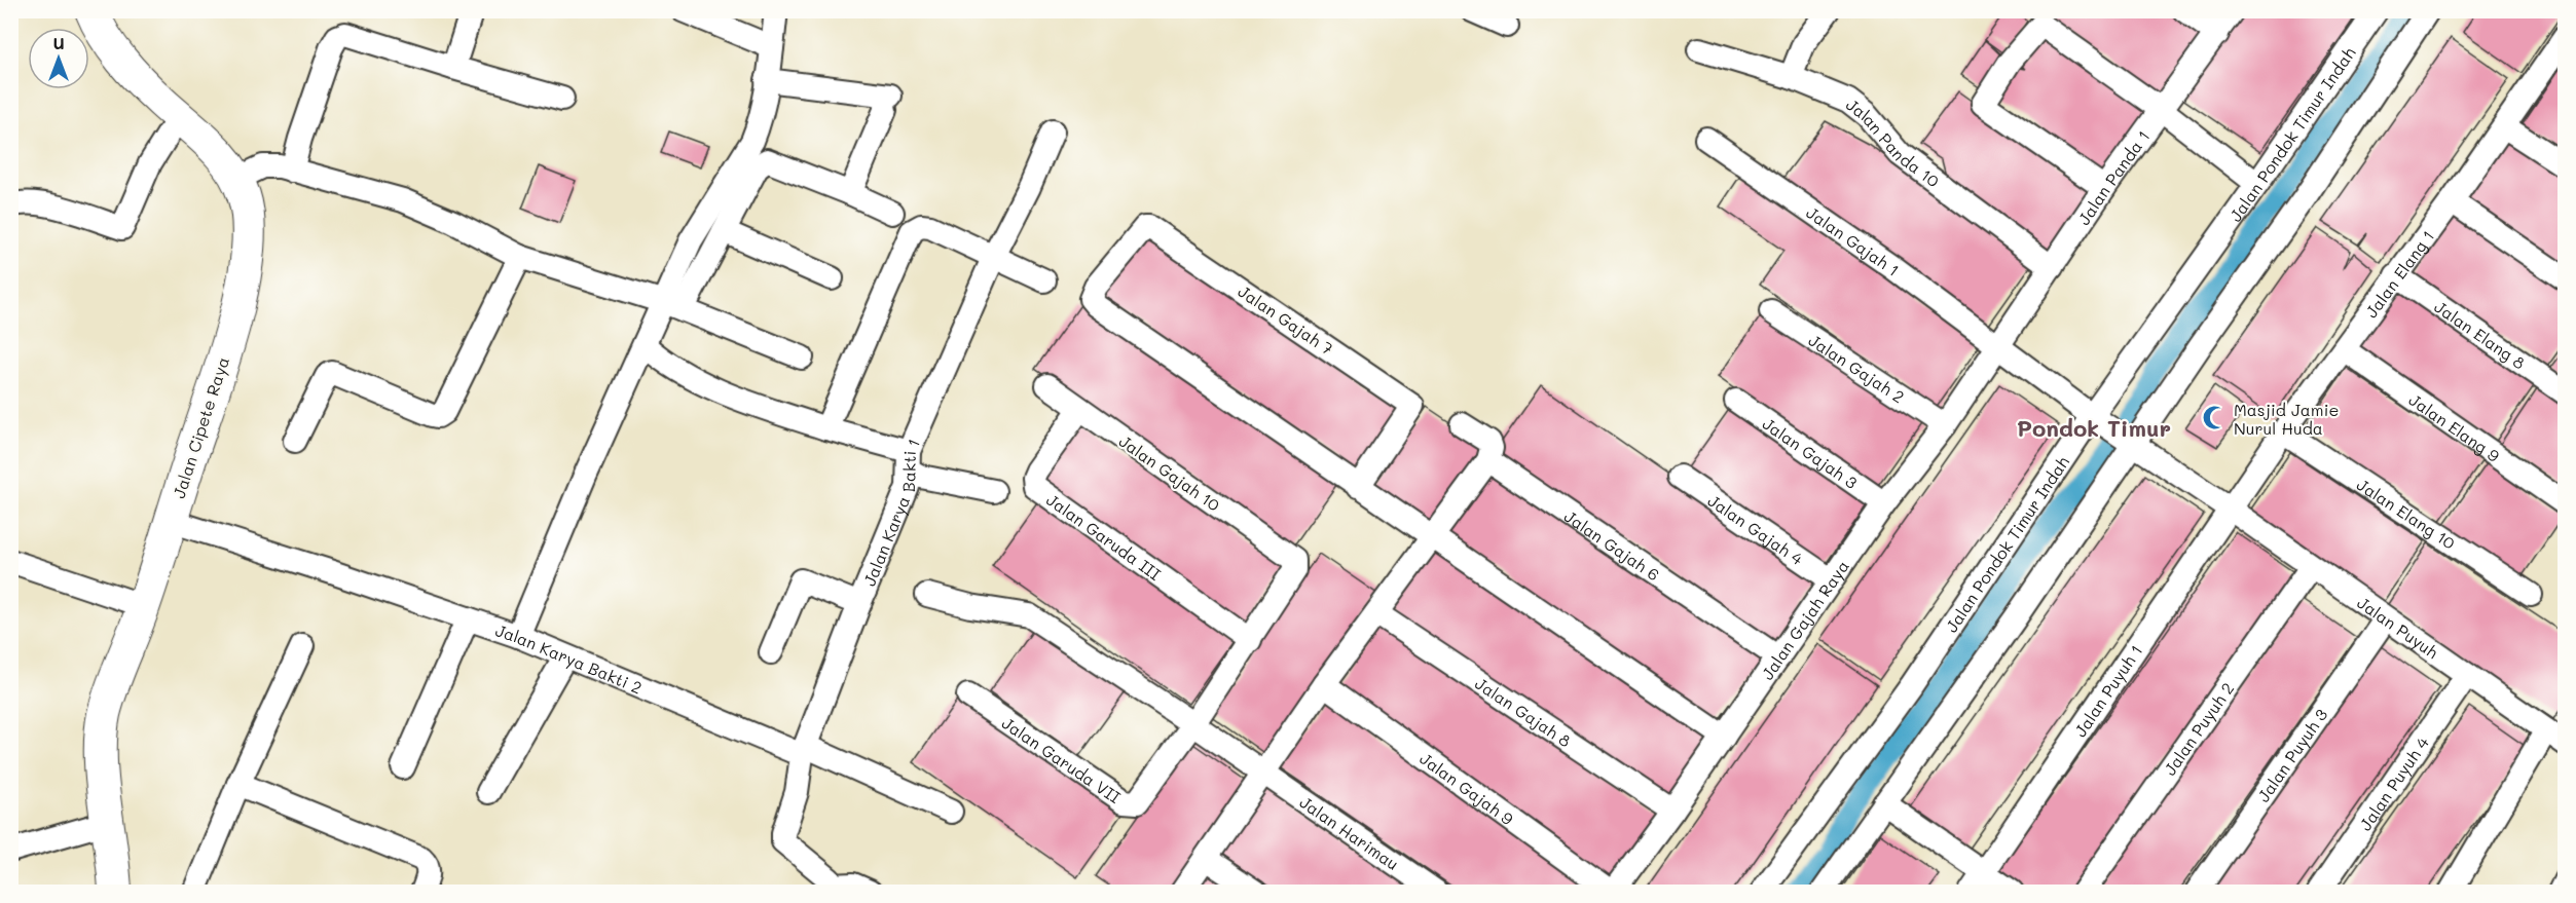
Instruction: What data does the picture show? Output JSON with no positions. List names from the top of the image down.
{
  "streets": {
    "main road": ["Jalan Cipete Raya"],
    "street": [
      "Jalan Pondok Timur Indah",
      "Jalan Panda 10",
      "Jalan Panda 1",
      "Jalan Gajah 1",
      "Jalan Elang 1",
      "Jalan Gajah 7",
      "Jalan Elang 8",
      "Jalan Gajah 2",
      "Jalan Elang 9",
      "Jalan Gajah 3",
      "Jalan Gajah 10",
      "Jalan Karya Bakti 1",
      "Jalan Elang 10",
      "Jalan Gajah 4",
      "Jalan Garuda III",
      "Jalan Gajah 6",
      "Jalan Gajah Raya",
      "Jalan Puyuh",
      "Jalan Karya Bakti 2",
      "Jalan Puyuh 1",
      "Jalan Gajah 8",
      "Jalan Puyuh 2",
      "Jalan Puyuh 3",
      "Jalan Garuda VII",
      "Jalan Puyuh 4",
      "Jalan Gajah 9",
      "Jalan Harimau"
    ]
  },
  "crossings": [
    ["Jalan Pondok Timur Indah", "Jalan Gajah 1"],
    ["Jalan Pondok Timur Indah", "Jalan Puyuh"],
    ["Jalan Panda 10", "Jalan Panda 1"],
    ["Jalan Panda 1", "Jalan Gajah 1"],
    ["Jalan Panda 1", "Jalan Gajah Raya"],
    ["Jalan Gajah 1", "Jalan Gajah Raya"],
    ["Jalan Gajah 1", "Jalan Puyuh"],
    ["Jalan Elang 1", "Jalan Elang 8"],
    ["Jalan Elang 1", "Jalan Elang 9"],
    ["Jalan Elang 1", "Jalan Elang 10"],
    ["Jalan Elang 1", "Jalan Puyuh"],
    ["Jalan Elang 1", "Jalan Puyuh 1"],
    ["Jalan Gajah 2", "Jalan Gajah Raya"],
    ["Jalan Cipete Raya", "Jalan Karya Bakti 2"],
    ["Jalan Gajah 3", "Jalan Gajah Raya"],
    ["Jalan Gajah 10", "Jalan Garuda III"],
    ["Jalan Karya Bakti 1", "Jalan Karya Bakti 2"],
    ["Jalan Gajah 4", "Jalan Gajah Raya"],
    ["Jalan Gajah 6", "Jalan Gajah Raya"],
    ["Jalan Gajah Raya", "Jalan Gajah 8"],
    ["Jalan Gajah Raya", "Jalan Gajah 9"],
    ["Jalan Puyuh", "Jalan Puyuh 1"],
    ["Jalan Puyuh", "Jalan Puyuh 2"],
    ["Jalan Puyuh", "Jalan Puyuh 3"],
    ["Jalan Puyuh", "Jalan Puyuh 4"],
    ["Jalan Garuda VII", "Jalan Harimau"]
  ],
  "districts": ["Pondok Timur"],
  "places": {
    "mosque": ["Masjid Jamie Nurul Huda"]
  },
  "north": "top"
}
